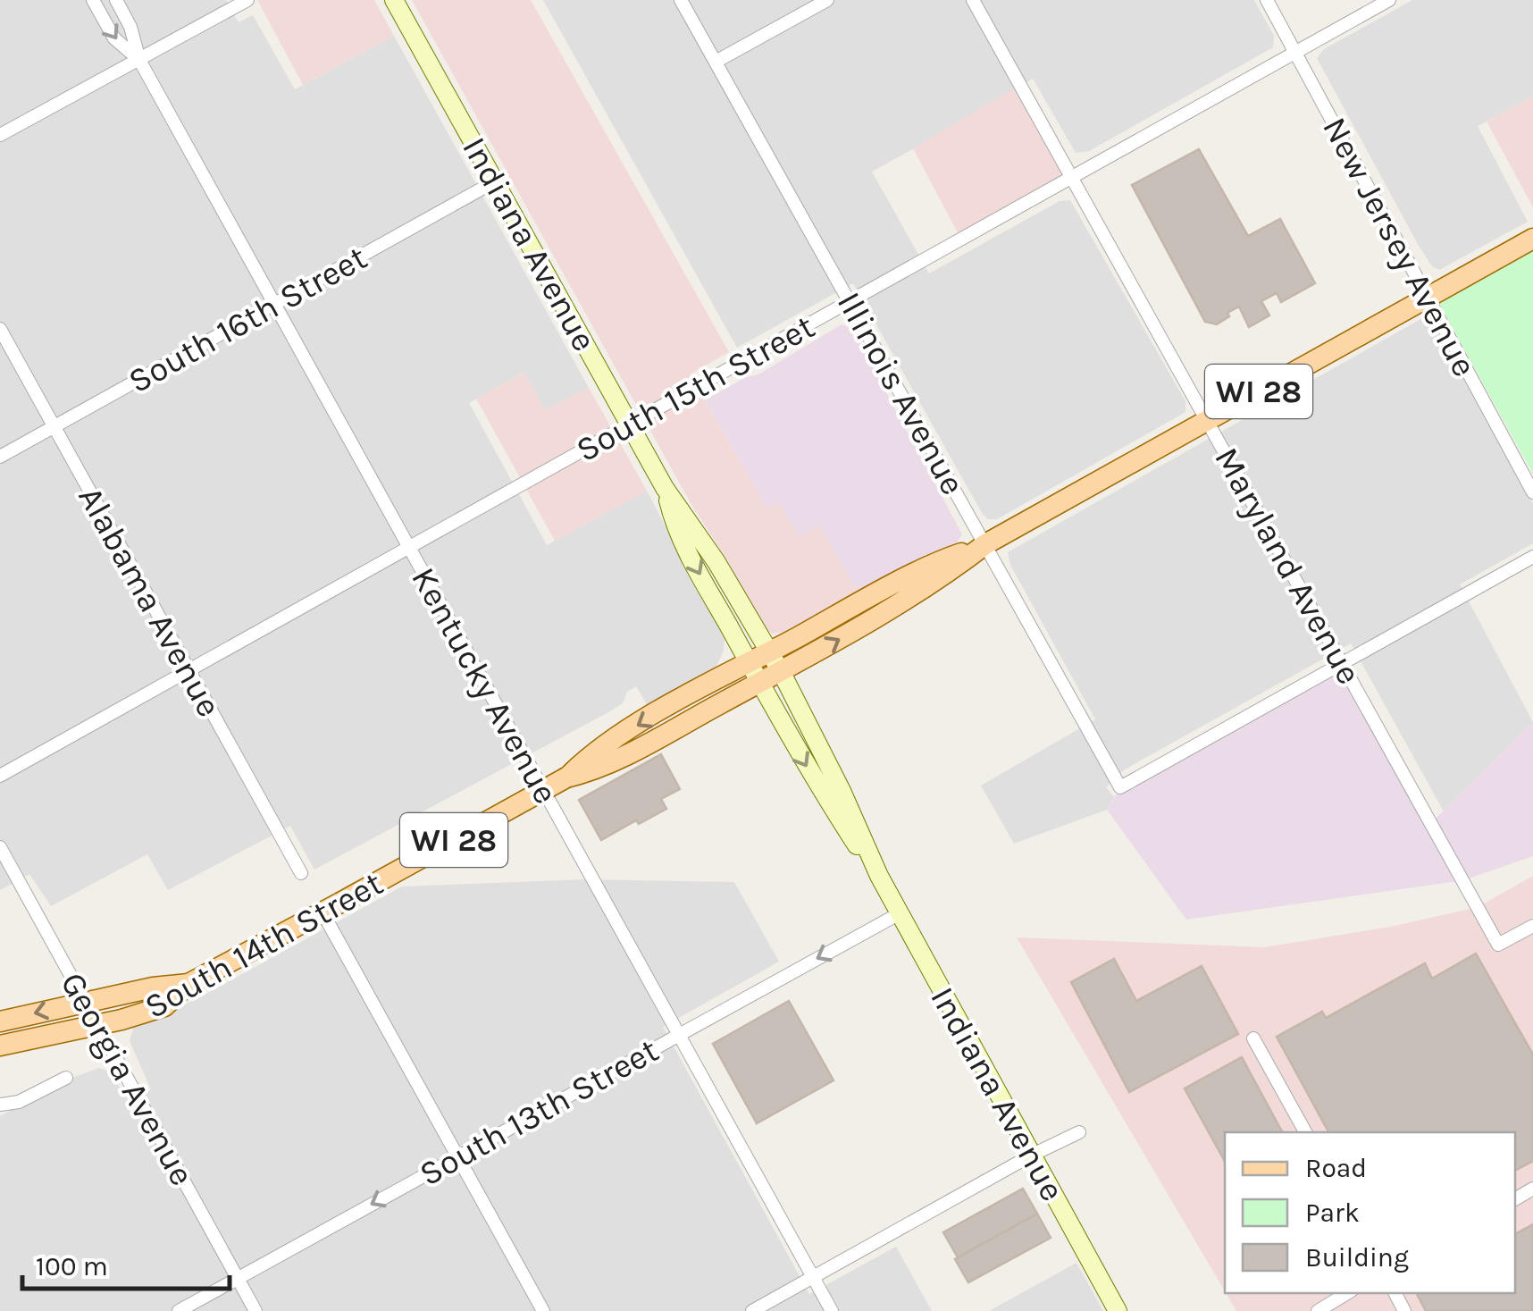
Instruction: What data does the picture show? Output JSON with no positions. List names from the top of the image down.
{
  "streets": {
    "main road": ["Indiana Avenue", "WI 28", "South 14th Street"],
    "street": [
      "New Jersey Avenue",
      "South 16th Street",
      "South 15th Street",
      "Illinois Avenue",
      "Maryland Avenue",
      "Alabama Avenue",
      "Kentucky Avenue",
      "Georgia Avenue",
      "South 13th Street"
    ]
  },
  "crossings": [
    ["Indiana Avenue", "South 16th Street"],
    ["Indiana Avenue", "South 15th Street"],
    ["Indiana Avenue", "South 14th Street"],
    ["Indiana Avenue", "South 13th Street"],
    ["New Jersey Avenue", "South 15th Street"],
    ["New Jersey Avenue", "South 14th Street"],
    ["South 16th Street", "Alabama Avenue"],
    ["South 16th Street", "Kentucky Avenue"],
    ["South 15th Street", "Illinois Avenue"],
    ["South 15th Street", "Maryland Avenue"],
    ["South 15th Street", "Alabama Avenue"],
    ["South 15th Street", "Kentucky Avenue"],
    ["WI 28", "South 14th Street"],
    ["WI 28", "Georgia Avenue"],
    ["Illinois Avenue", "Maryland Avenue"],
    ["Illinois Avenue", "South 14th Street"],
    ["Maryland Avenue", "South 14th Street"],
    ["Kentucky Avenue", "South 13th Street"],
    ["South 14th Street", "Georgia Avenue"],
    ["Georgia Avenue", "South 13th Street"]
  ],
  "one_way": ["South 13th Street"],
  "legend": ["Road", "Park", "Building"],
  "scale_bar": "100 m"
}
